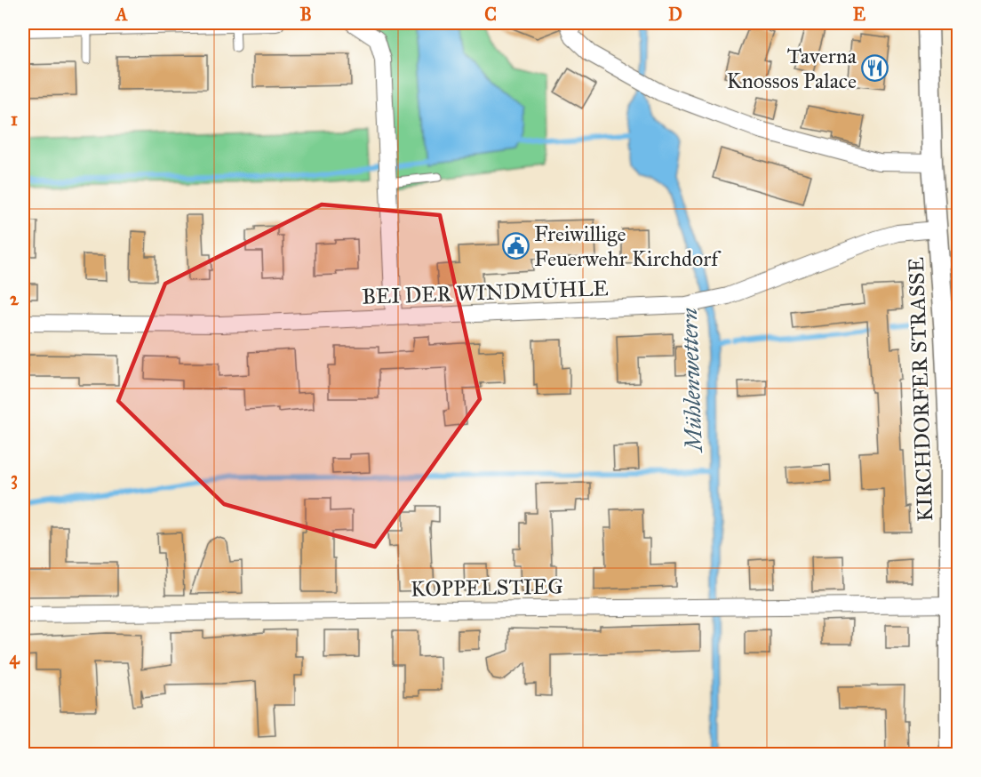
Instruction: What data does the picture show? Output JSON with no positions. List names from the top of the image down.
{
  "streets": {
    "street": ["BEI DER WINDMÜHLE", "KIRCHDORFER STRASSE", "KOPPELSTIEG"]
  },
  "crossings": [
    ["BEI DER WINDMÜHLE", "KIRCHDORFER STRASSE"],
    ["KIRCHDORFER STRASSE", "KOPPELSTIEG"]
  ],
  "water": ["Mühlenwettern"],
  "places": {
    "restaurant": ["Taverna Knossos Palace"],
    "public building": ["Freiwillige Feuerwehr Kirchdorf"]
  },
  "grid": {
    "columns": [
      "A",
      "B",
      "C",
      "D",
      "E"
    ],
    "rows": [
      "1",
      "2",
      "3",
      "4"
    ]
  }
}
